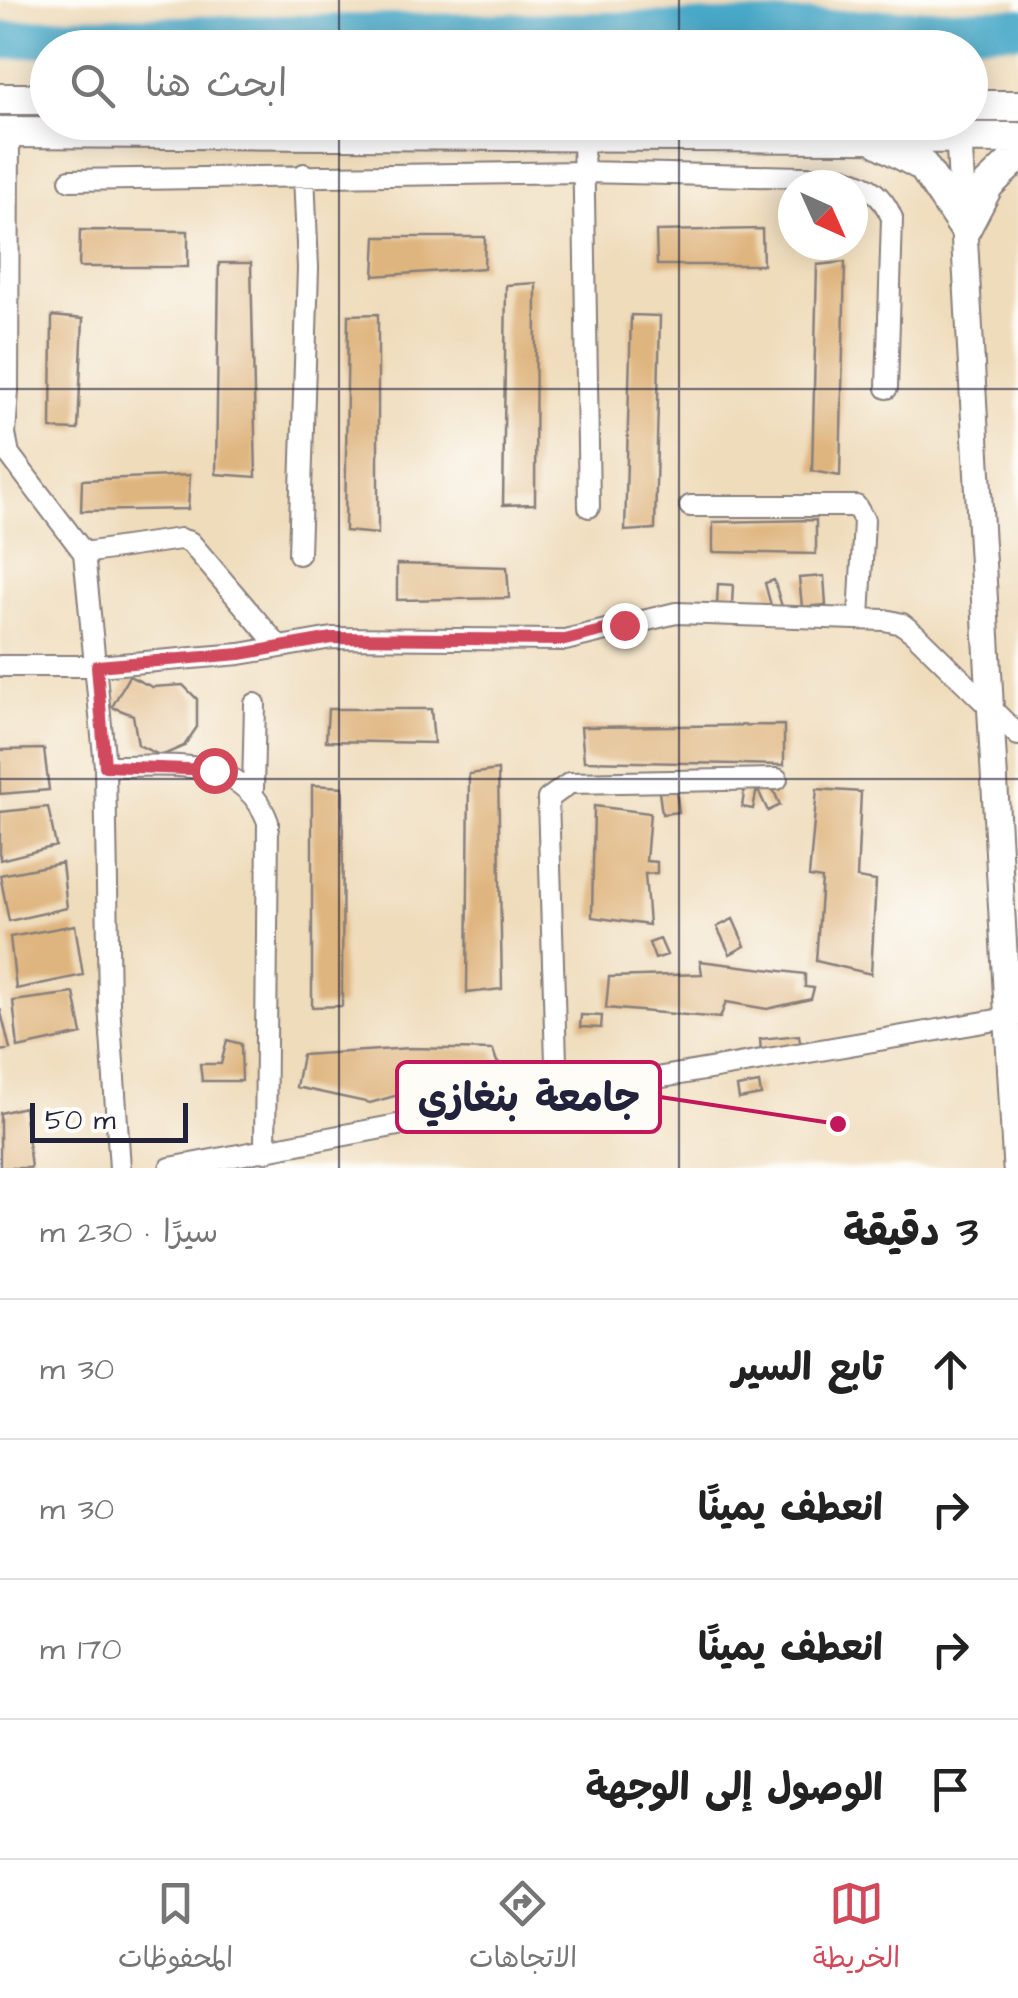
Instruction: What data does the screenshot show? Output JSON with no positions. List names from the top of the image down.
{
  "places": ["جامعة بنغازي"],
  "scale_bar": "50 m",
  "north": "bottom right",
  "page": {
    "search": "ابحث هنا",
    "scale": "50 m",
    "heading": ["3 دقيقة", "سيرًا · 230 m"],
    "list": [
      ["تابع السير", "30 m"],
      ["انعطف يمينًا", "30 m"],
      ["انعطف يمينًا", "170 m"],
      "الوصول إلى الوجهة"
    ],
    "nav": ["الخريطة", "الاتجاهات", "المحفوظات"]
  }
}
